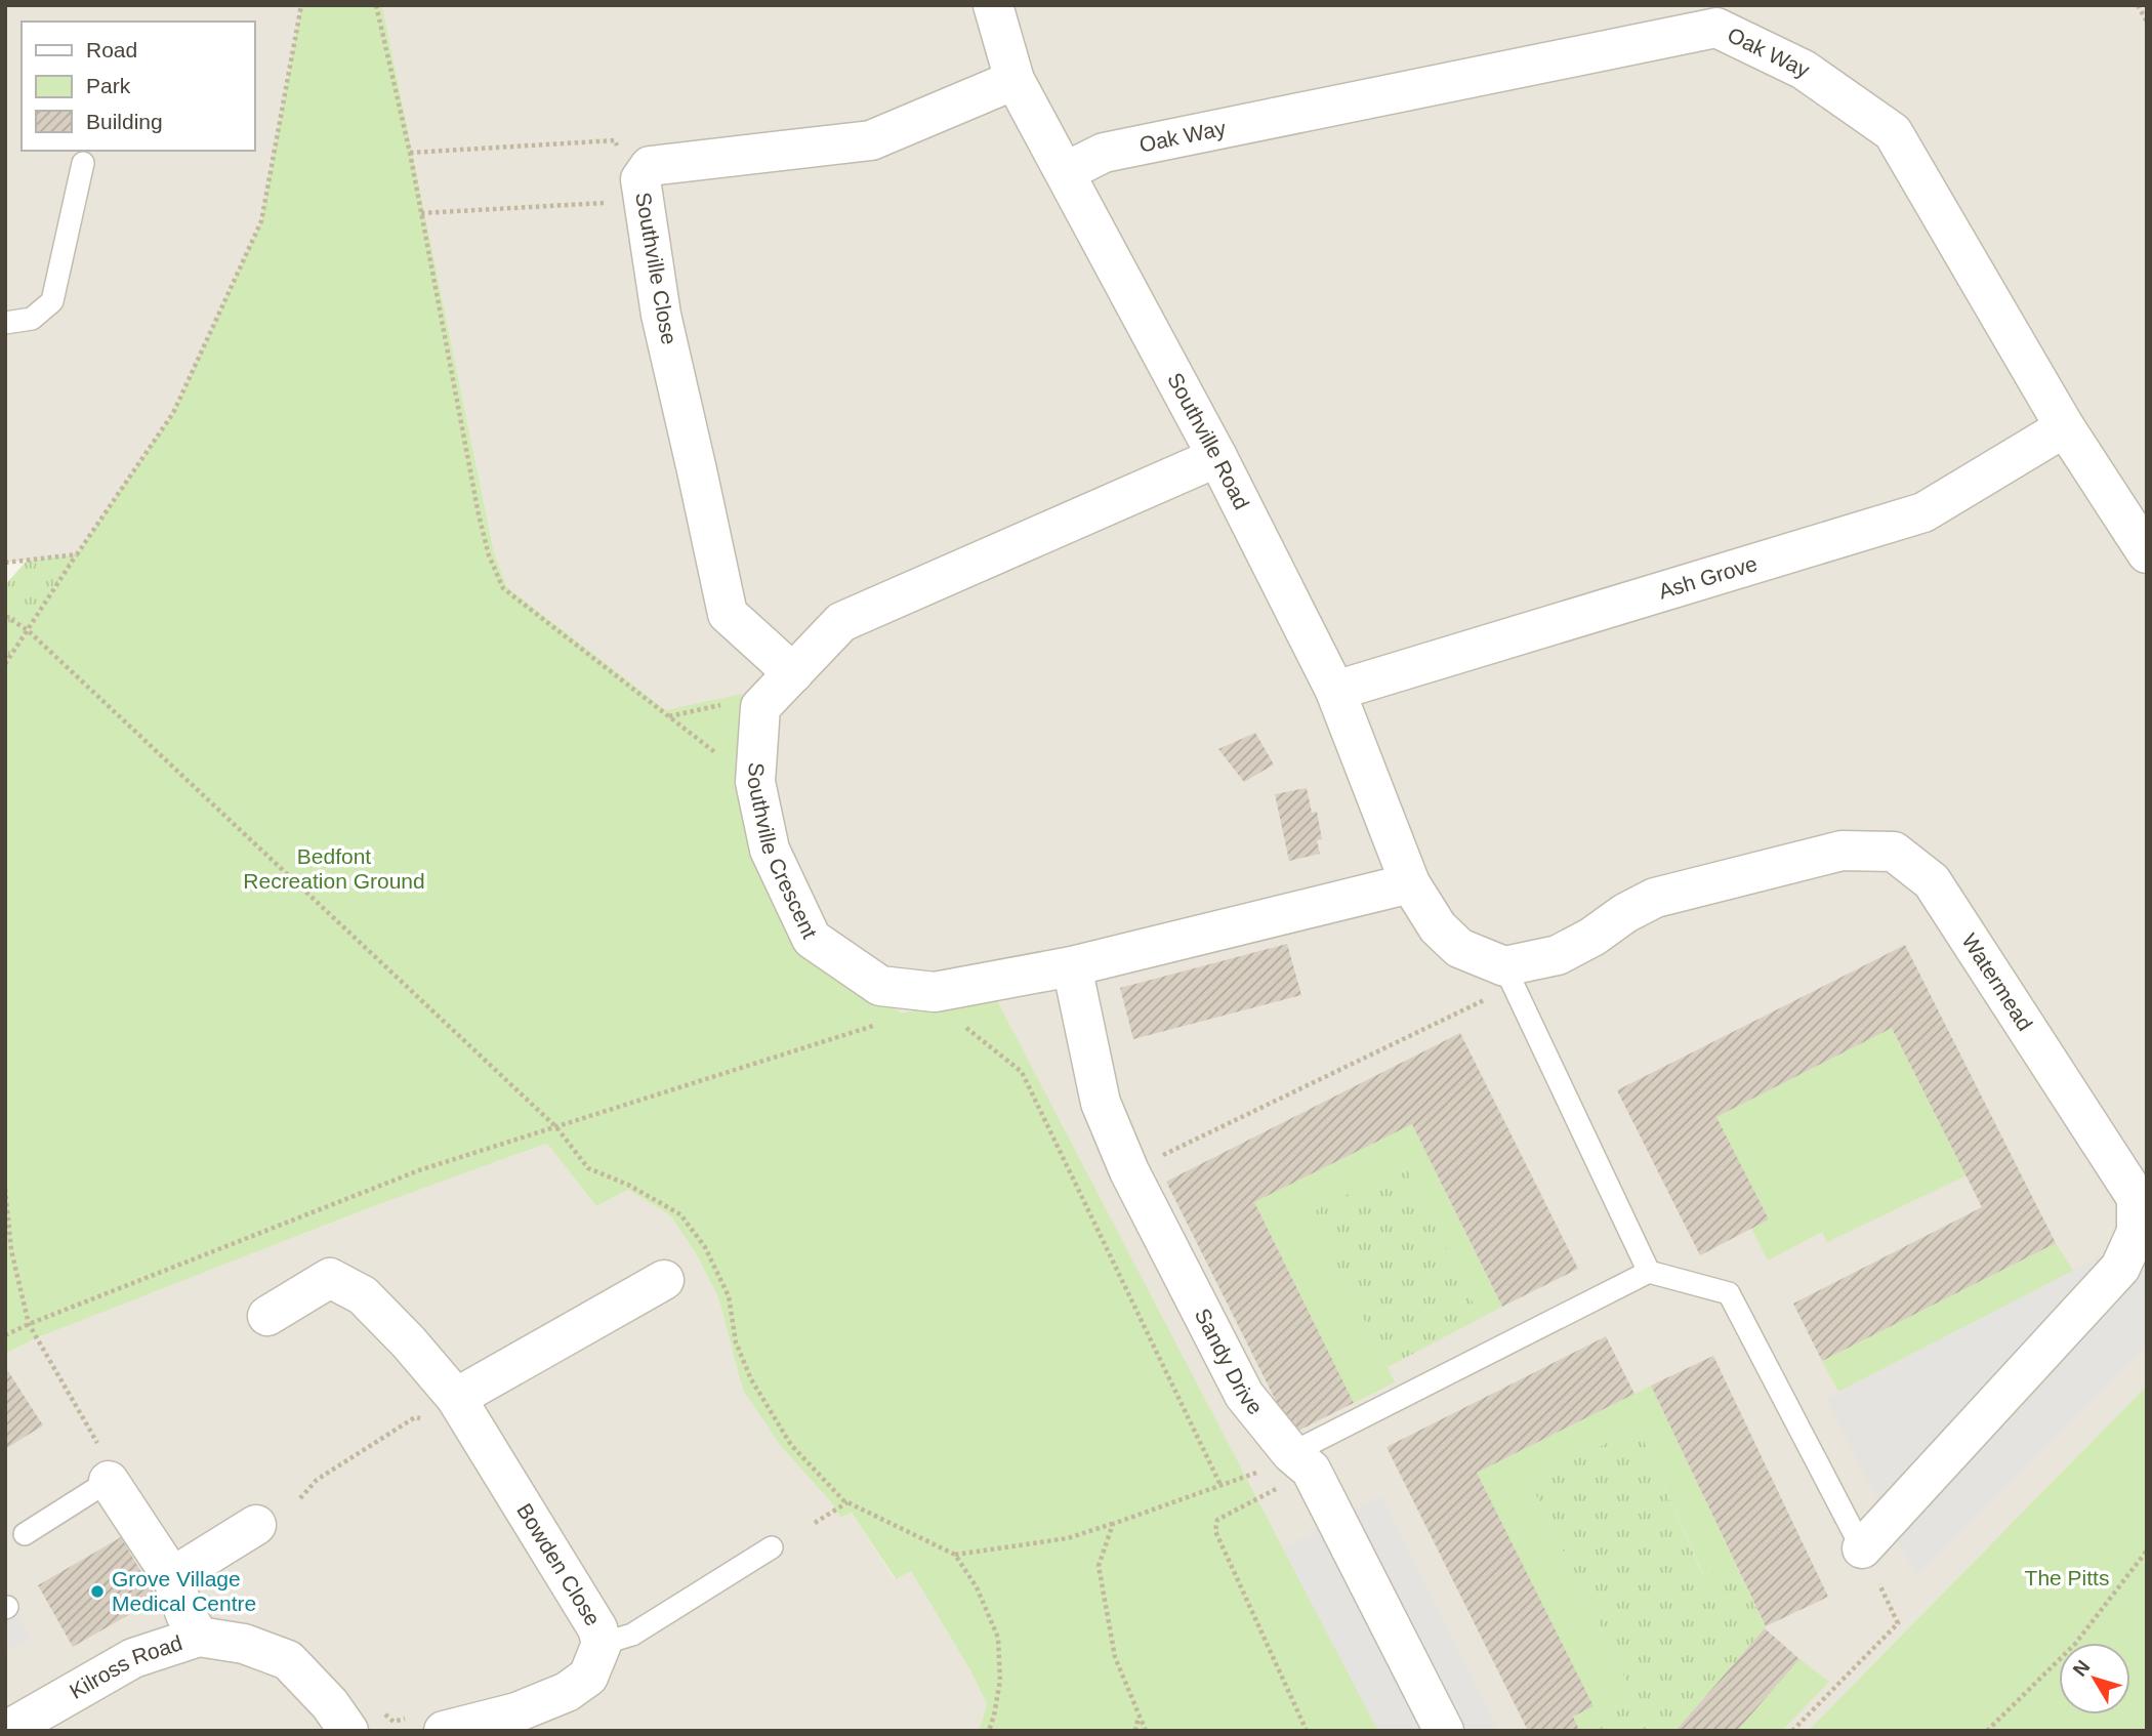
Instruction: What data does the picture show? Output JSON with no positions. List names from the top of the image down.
{
  "streets": {
    "street": [
      "Oak Way",
      "Southville Close",
      "Southville Road",
      "Ash Grove",
      "Southville Crescent",
      "Watermead",
      "Sandy Drive",
      "Bowden Close",
      "Kilross Road"
    ]
  },
  "crossings": [
    ["Oak Way", "Southville Road"],
    ["Oak Way", "Ash Grove"],
    ["Southville Close", "Southville Road"],
    ["Southville Road", "Ash Grove"],
    ["Southville Road", "Southville Crescent"],
    ["Southville Crescent", "Sandy Drive"]
  ],
  "parks": ["Bedfont Recreation Ground", "The Pitts"],
  "places": ["Grove Village Medical Centre"],
  "legend": ["Road", "Park", "Building"],
  "north": "top left"
}
